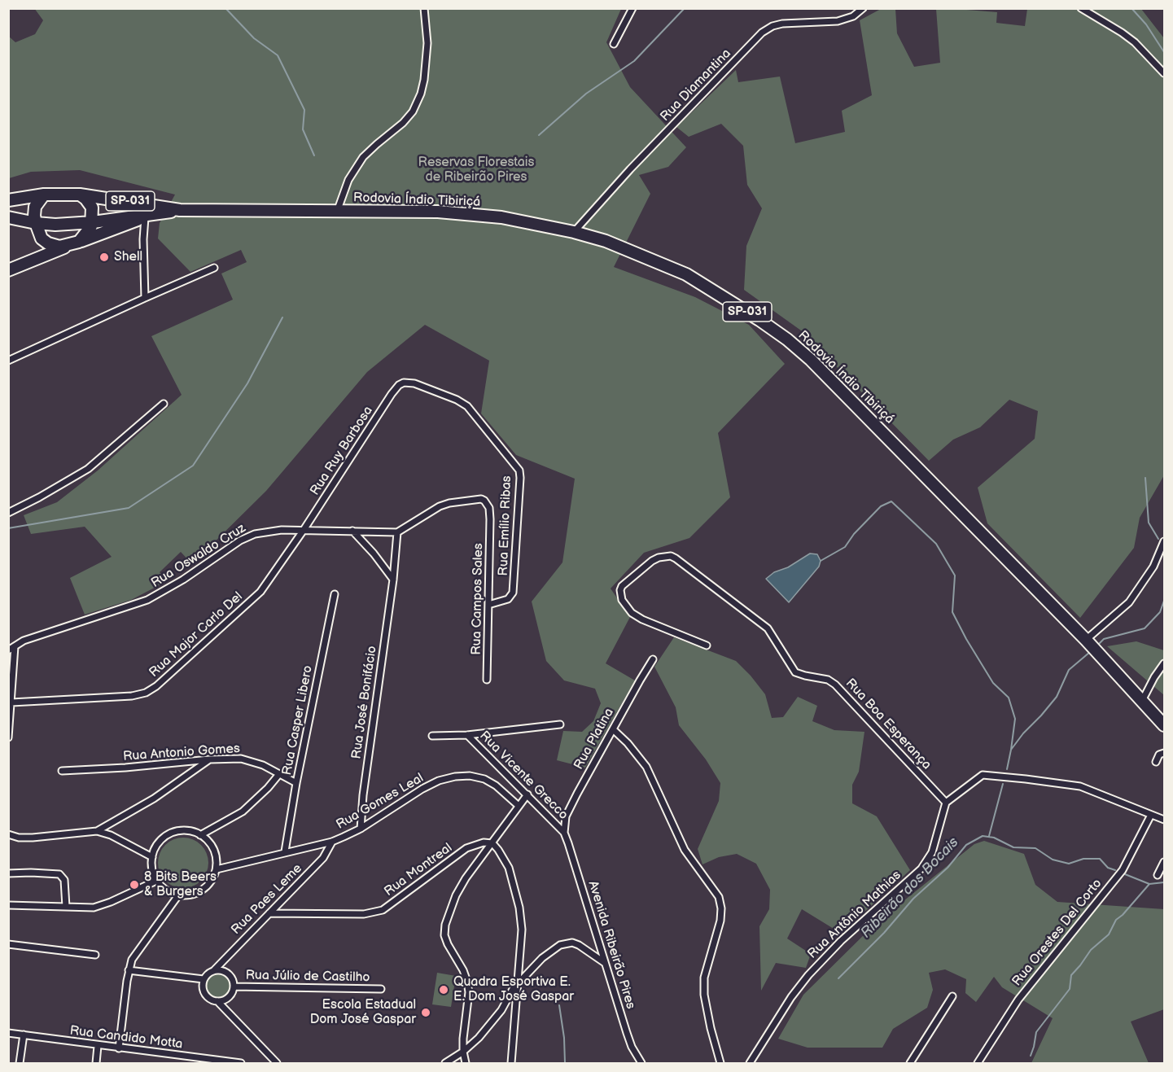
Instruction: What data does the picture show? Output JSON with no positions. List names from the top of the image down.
{
  "streets": {
    "highway": ["Rodovia Índio Tibiriçá", "SP-031"],
    "street": [
      "Rua Diamantina",
      "Rua Ruy Barbosa",
      "Rua Emílio Ribas",
      "Rua Oswaldo Cruz",
      "Rua Campos Sales",
      "Rua Major Carlo Del",
      "Rua José Bonifácio",
      "Rua Casper Libero",
      "Rua Boa Esperança",
      "Rua Platina",
      "Rua Antonio Gomes",
      "Rua Vicente Grecco",
      "Rua Gomes Leal",
      "Rua Montreal",
      "Rua Paes Leme",
      "Rua Antônio Mathias",
      "Rua Orestes Del Corto",
      "Avenida Ribeirão Pires",
      "Rua Júlio de Castilho",
      "Rua Candido Motta"
    ]
  },
  "crossings": [
    ["Rua Diamantina", "Rodovia Índio Tibiriçá"],
    ["Rua Ruy Barbosa", "Rua Emílio Ribas"],
    ["Rua Ruy Barbosa", "Rua Oswaldo Cruz"],
    ["Rua Ruy Barbosa", "Rua Major Carlo Del"],
    ["Rua Emílio Ribas", "Rua Campos Sales"],
    ["Rua Oswaldo Cruz", "Rua Campos Sales"],
    ["Rua Oswaldo Cruz", "Rua Major Carlo Del"],
    ["Rua Oswaldo Cruz", "Rua José Bonifácio"],
    ["Rua Campos Sales", "Rua José Bonifácio"],
    ["Rua José Bonifácio", "Rua Gomes Leal"],
    ["Rua Casper Libero", "Rua Antonio Gomes"],
    ["Rua Casper Libero", "Rua Gomes Leal"],
    ["Rua Boa Esperança", "Rua Antônio Mathias"],
    ["Rua Platina", "Rua Vicente Grecco"],
    ["Rua Platina", "Avenida Ribeirão Pires"],
    ["Rua Vicente Grecco", "Avenida Ribeirão Pires"],
    ["Rua Gomes Leal", "Rua Paes Leme"],
    ["Rua Montreal", "Rua Paes Leme"],
    ["Rua Paes Leme", "Rua Júlio de Castilho"]
  ],
  "water": ["Ribeirão dos Bocais"],
  "parks": ["Reservas Florestais de Ribeirão Pires"],
  "places": [
    "Shell",
    "8 Bits Beers & Burgers",
    "Quadra Esportiva E. E. Dom José Gaspar",
    "Escola Estadual Dom José Gaspar"
  ]
}
